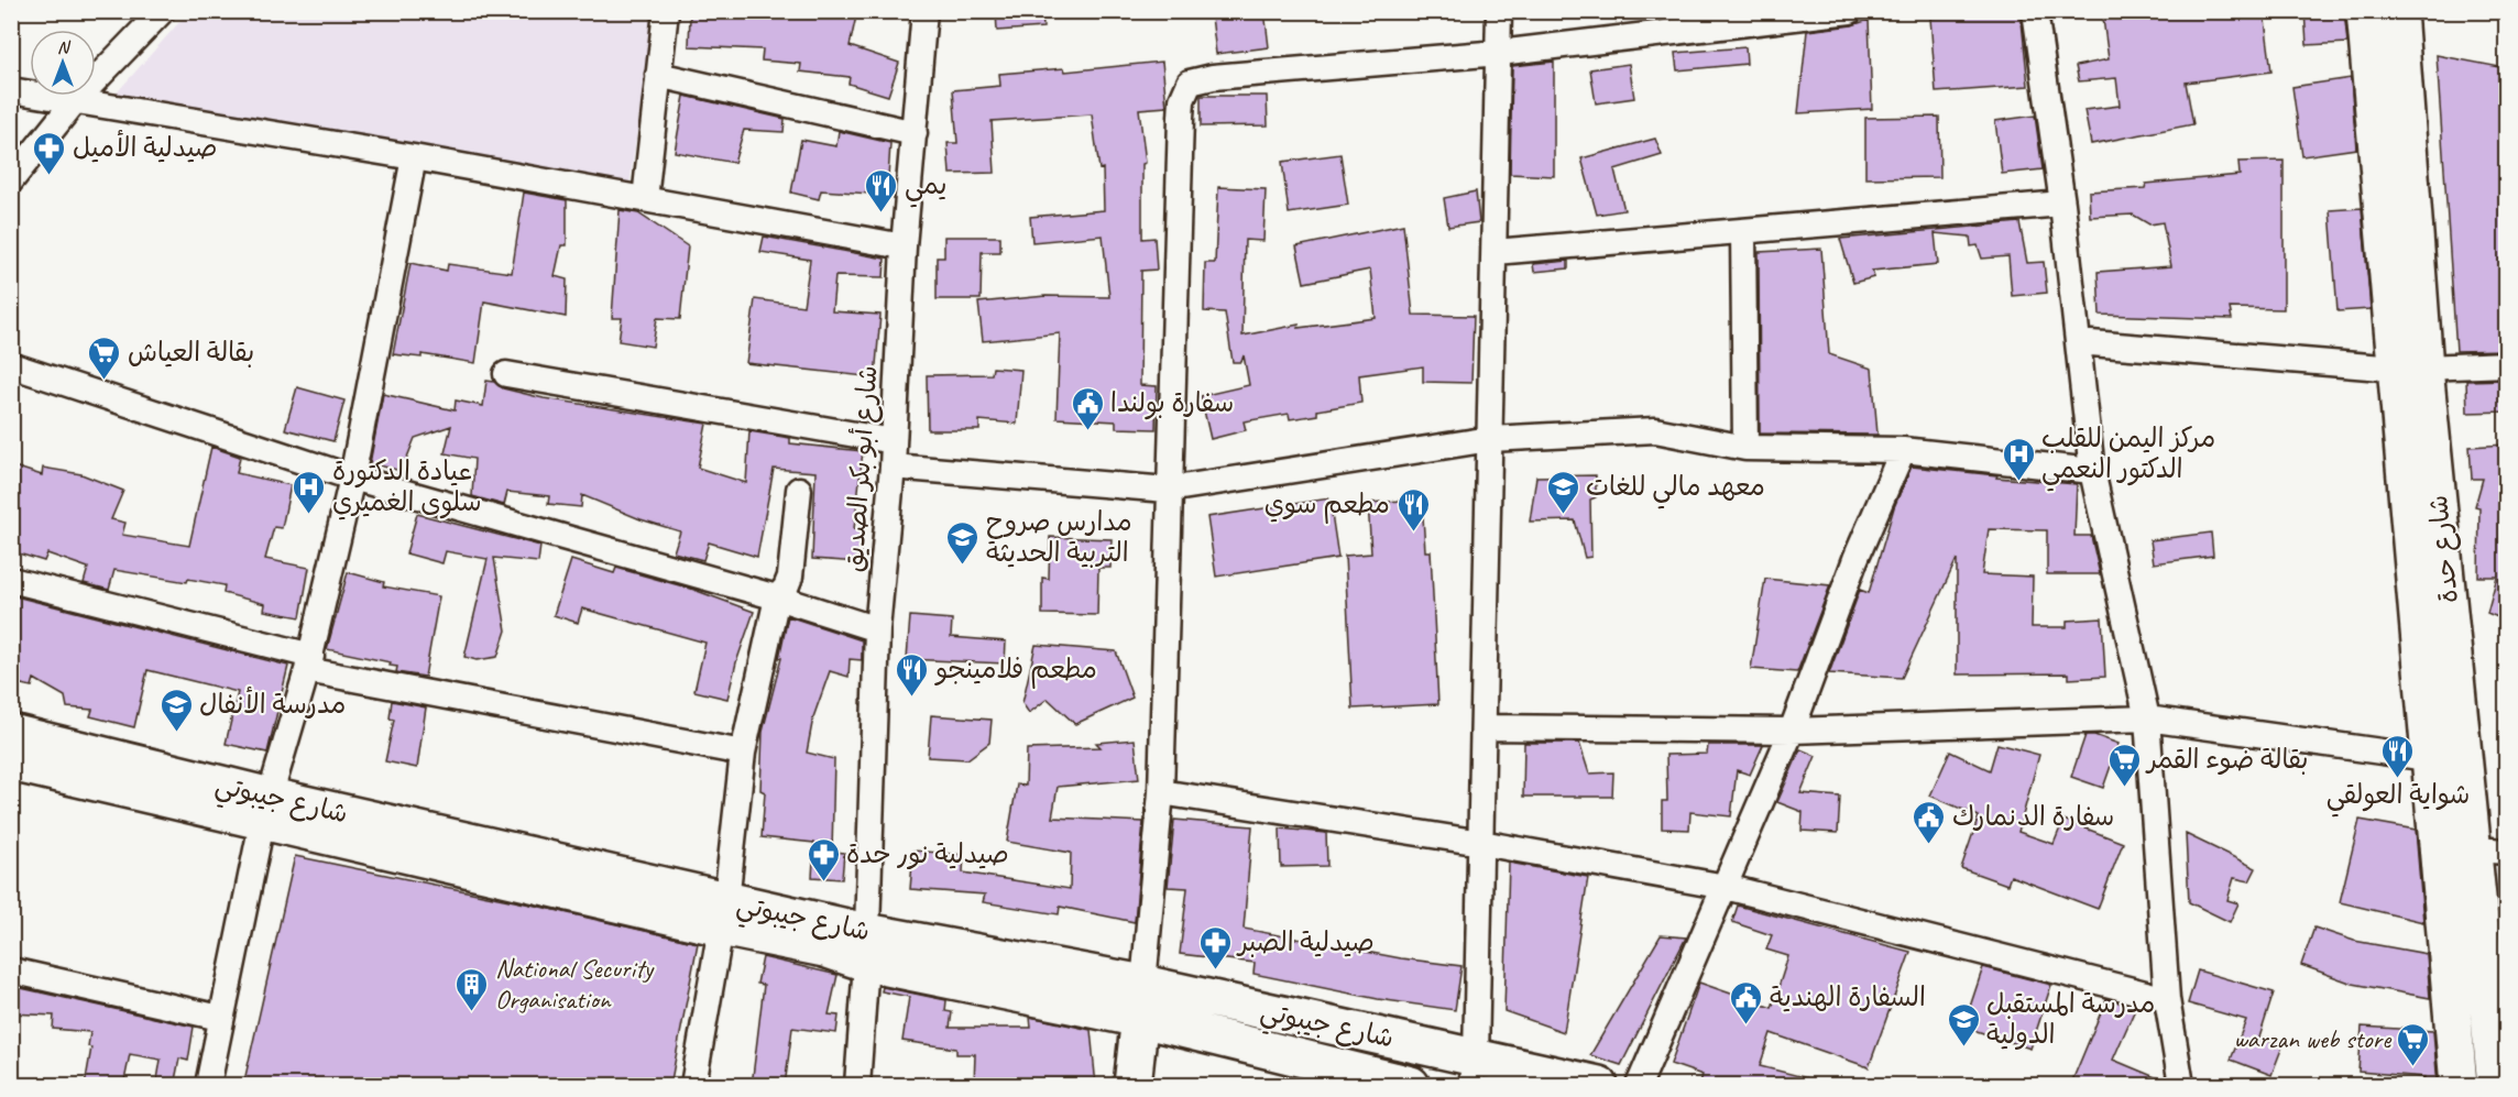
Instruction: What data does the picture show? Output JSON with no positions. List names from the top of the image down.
{
  "streets": {
    "street": ["شارع أبو بكر الصديق", "شارع حدة", "شارع جيبوتي"]
  },
  "crossings": [
    ["شارع أبو بكر الصديق", "شارع جيبوتي"]
  ],
  "places": {
    "pharmacy": ["صيدلية الأميل", "صيدلية نور حدة", "صيدلية الصبر"],
    "restaurant": [
      "يمي",
      "مطعم سوي",
      "مطعم فلامينجو",
      "شواية العولقي"
    ],
    "supermarket": ["بقالة العياش", "بقالة ضوء القمر", "warzan web store"],
    "public building": ["سفارة بولندا", "سفارة الدنمارك", "السفارة الهندية"],
    "hospital": ["مركز اليمن للقلب الدكتور النعمي", "عيادة الدكتورة سلوى الغميري"],
    "school or university": [
      "معهد مالي للغات",
      "مدارس صروح التربية الحديثة",
      "مدرسة الأنفال",
      "مدرسة المستقبل الدولية"
    ],
    "building": ["National Security Organisation"]
  },
  "north": "top"
}
